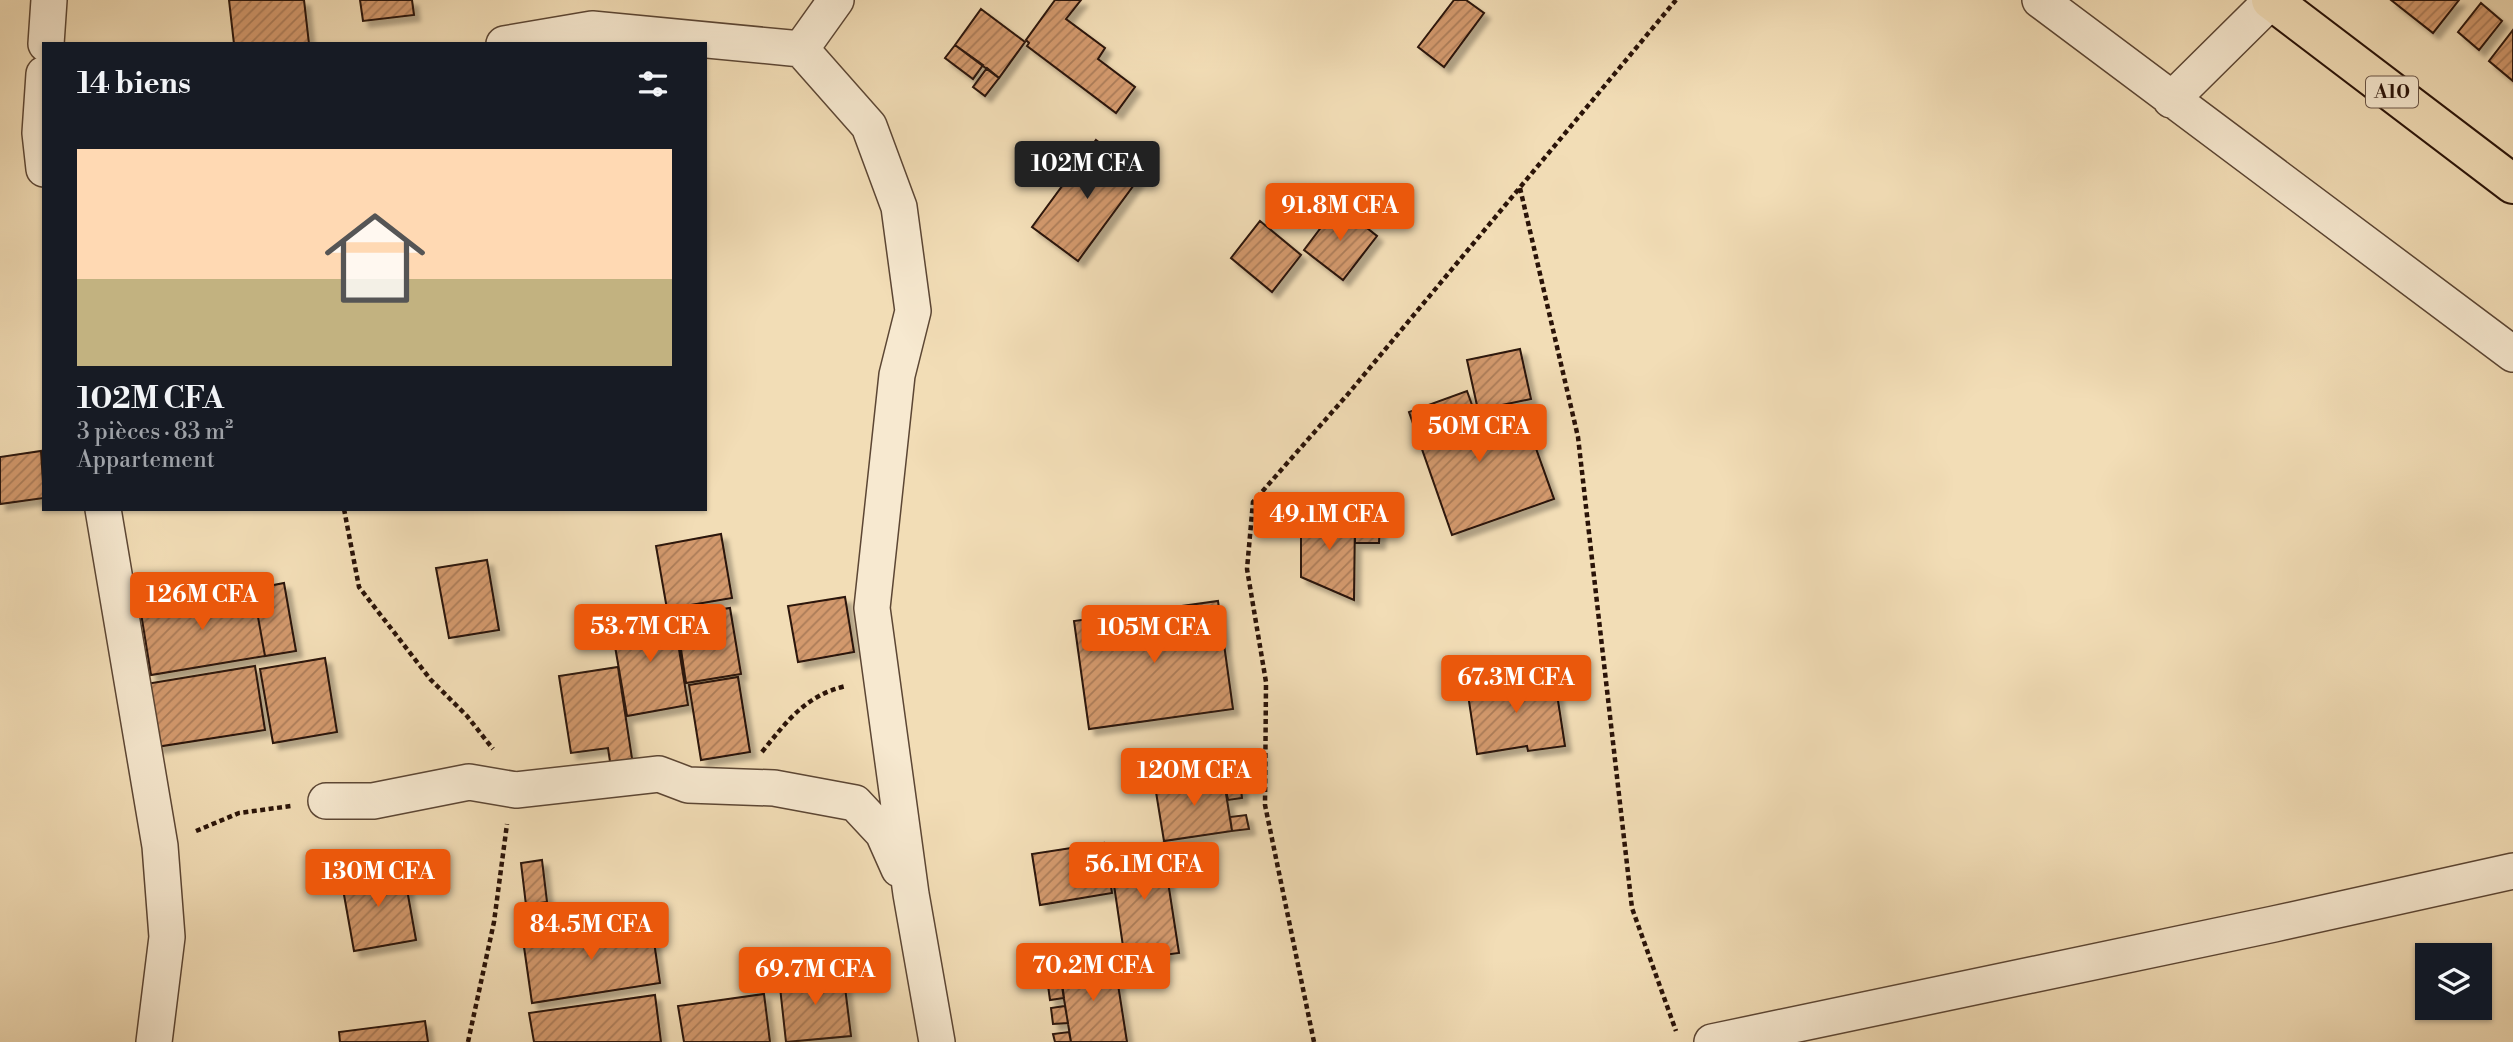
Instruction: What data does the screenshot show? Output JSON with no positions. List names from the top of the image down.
{
  "streets": {
    "main road": ["A10"]
  },
  "page": {
    "heading": "14 biens",
    "list": [
      {
        "name": "102M CFA",
        "note": "3 pièces · 83 m² · Appartement"
      }
    ],
    "price": [
      "102M CFA",
      "91.8M CFA",
      "50M CFA",
      "49.1M CFA",
      "126M CFA",
      "53.7M CFA",
      "105M CFA",
      "67.3M CFA",
      "120M CFA",
      "56.1M CFA",
      "130M CFA",
      "84.5M CFA",
      "70.2M CFA",
      "69.7M CFA"
    ]
  }
}
